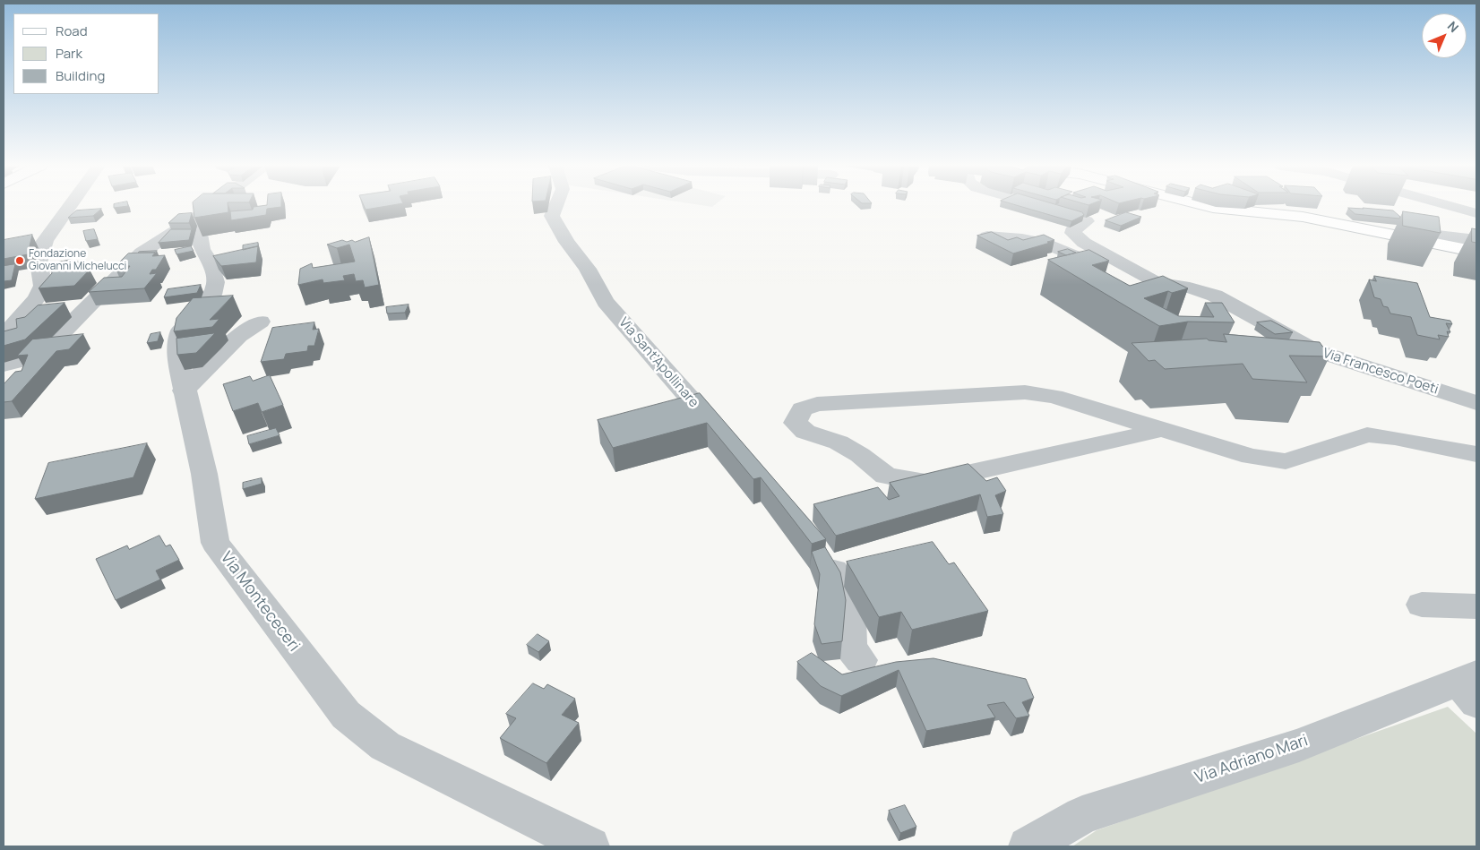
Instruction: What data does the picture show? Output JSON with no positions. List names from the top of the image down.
{
  "streets": {
    "street": [
      "Via Sant'Apollinare",
      "Via Francesco Poeti",
      "Via Montececeri",
      "Via Adriano Mari"
    ]
  },
  "places": ["Fondazione Giovanni Michelucci"],
  "legend": ["Road", "Park", "Building"],
  "north": "top right"
}
